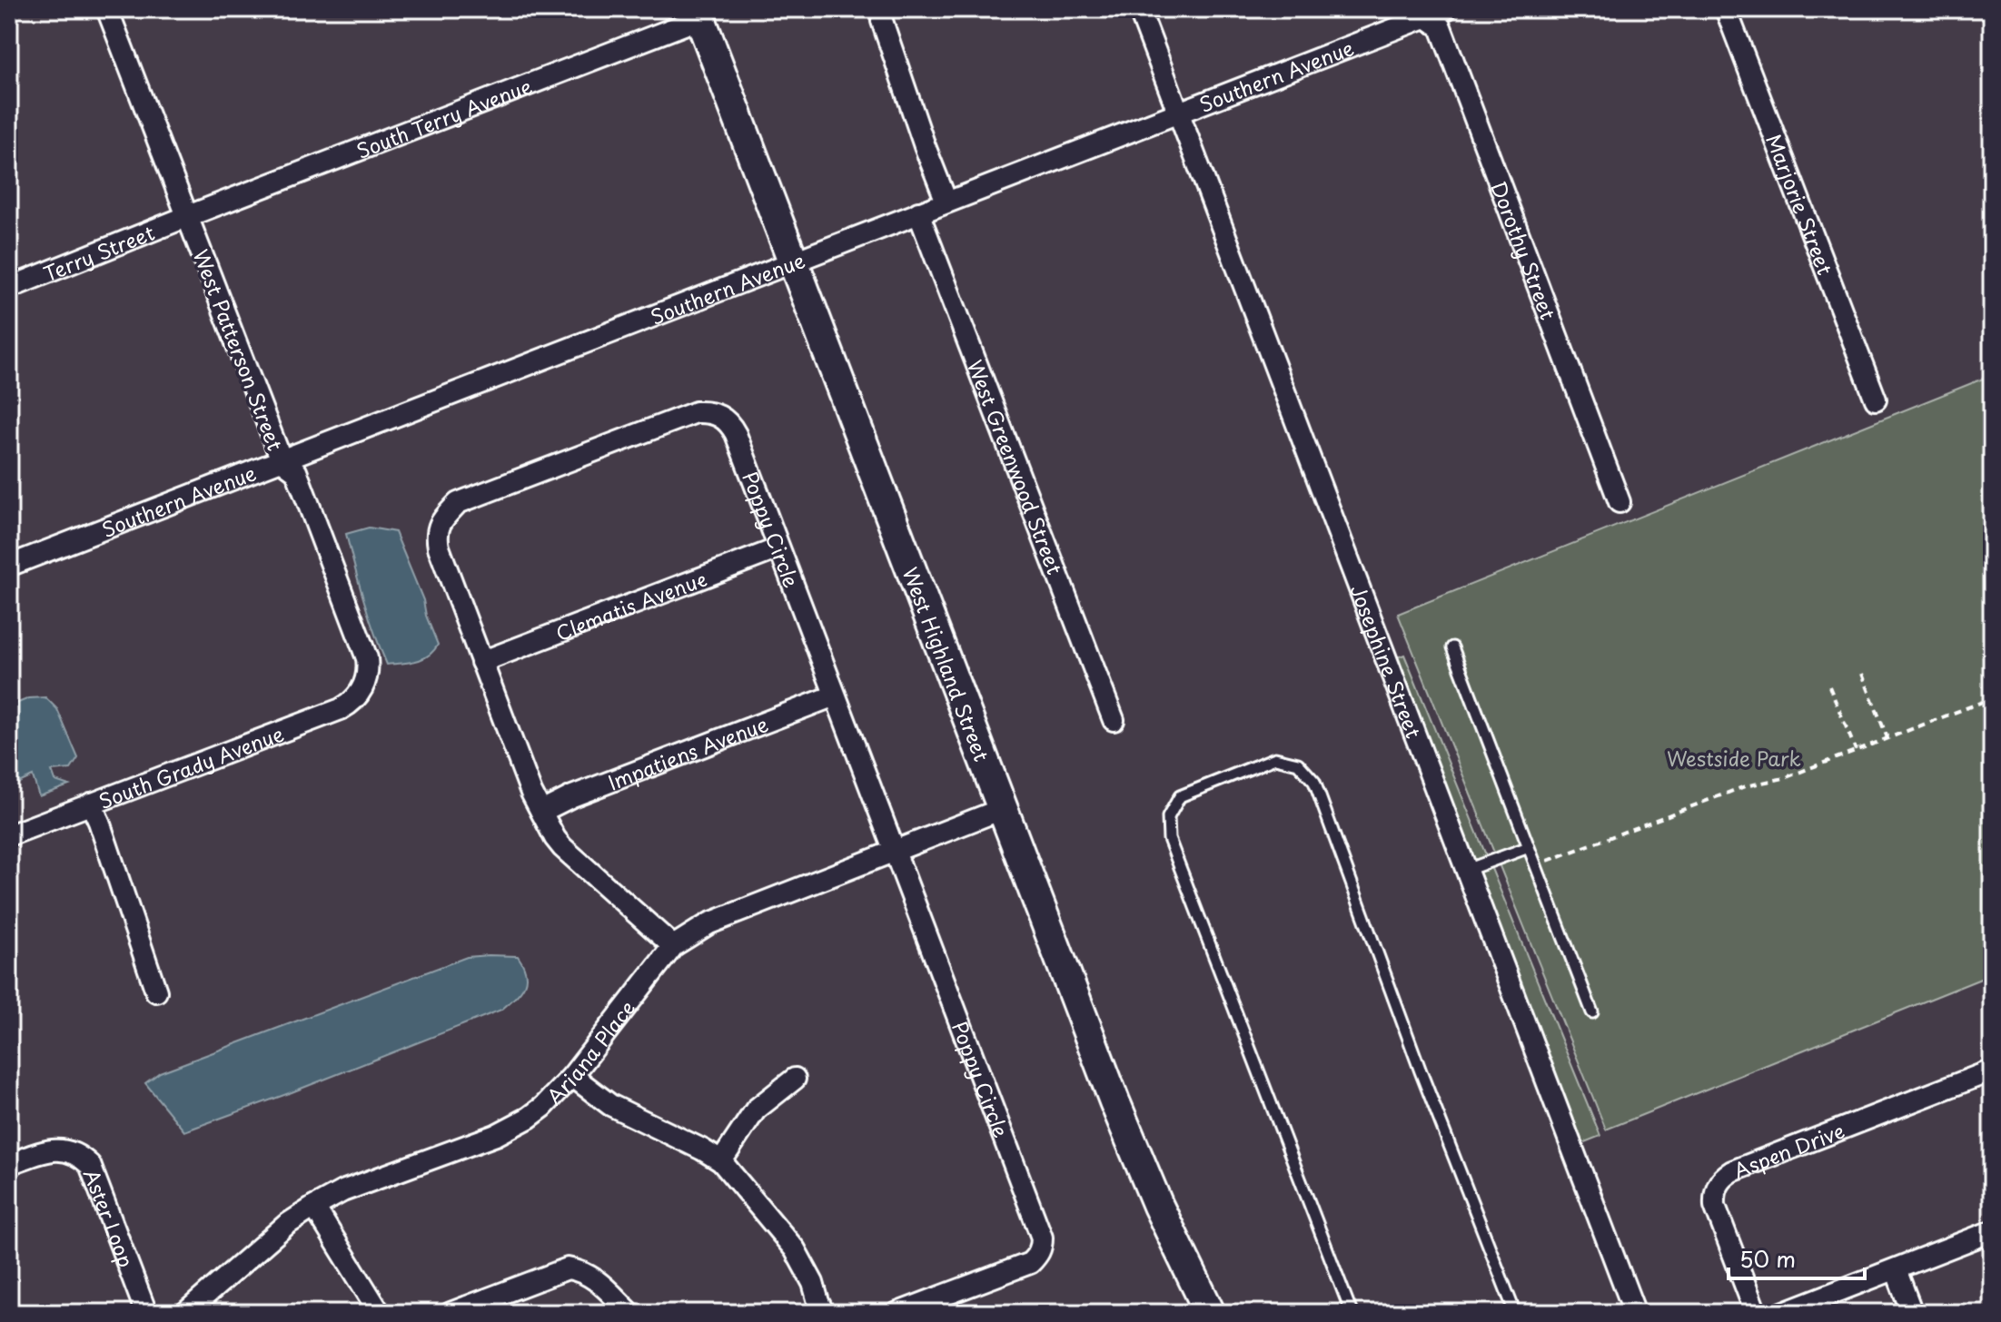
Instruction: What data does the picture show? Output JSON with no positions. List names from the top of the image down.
{
  "streets": {
    "street": [
      "Southern Avenue",
      "South Terry Avenue",
      "Marjorie Street",
      "Dorothy Street",
      "Terry Street",
      "West Patterson Street",
      "West Greenwood Street",
      "Poppy Circle",
      "Clematis Avenue",
      "Josephine Street",
      "West Highland Street",
      "Impatiens Avenue",
      "South Grady Avenue",
      "Ariana Place",
      "Aspen Drive",
      "Aster Loop"
    ]
  },
  "crossings": [
    ["Southern Avenue", "Dorothy Street"],
    ["Southern Avenue", "West Patterson Street"],
    ["Southern Avenue", "West Greenwood Street"],
    ["Southern Avenue", "Josephine Street"],
    ["Southern Avenue", "West Highland Street"],
    ["South Terry Avenue", "Terry Street"],
    ["South Terry Avenue", "West Patterson Street"],
    ["South Terry Avenue", "West Highland Street"],
    ["Terry Street", "West Patterson Street"],
    ["West Patterson Street", "South Grady Avenue"],
    ["Poppy Circle", "Clematis Avenue"],
    ["Poppy Circle", "Impatiens Avenue"],
    ["Poppy Circle", "Ariana Place"],
    ["West Highland Street", "Ariana Place"]
  ],
  "parks": ["Westside Park"],
  "scale_bar": "50 m"
}
